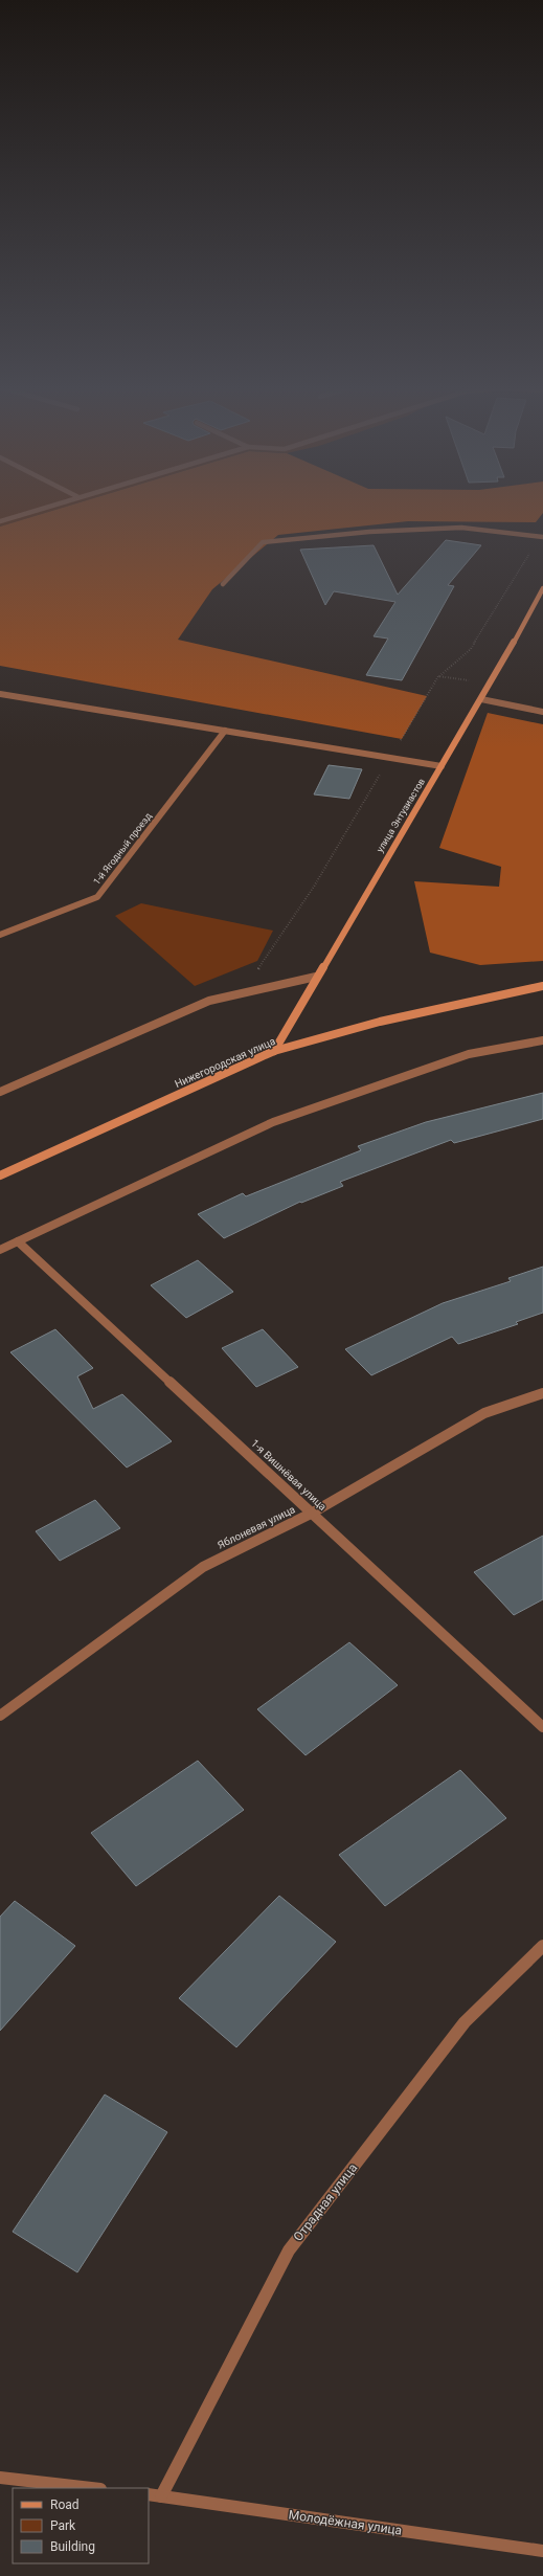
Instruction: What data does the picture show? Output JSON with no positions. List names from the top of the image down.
{
  "streets": {
    "street": [
      "улица Энтузиастов",
      "1-й Ягодный проезд",
      "Нижегородская улица",
      "1-я Вишнёвая улица",
      "Яблоневая улица",
      "Отрадная улица",
      "Молодёжная улица"
    ]
  },
  "crossings": [
    ["улица Энтузиастов", "Нижегородская улица"],
    ["1-я Вишнёвая улица", "Яблоневая улица"],
    ["Отрадная улица", "Молодёжная улица"]
  ],
  "legend": ["Road", "Park", "Building"]
}
